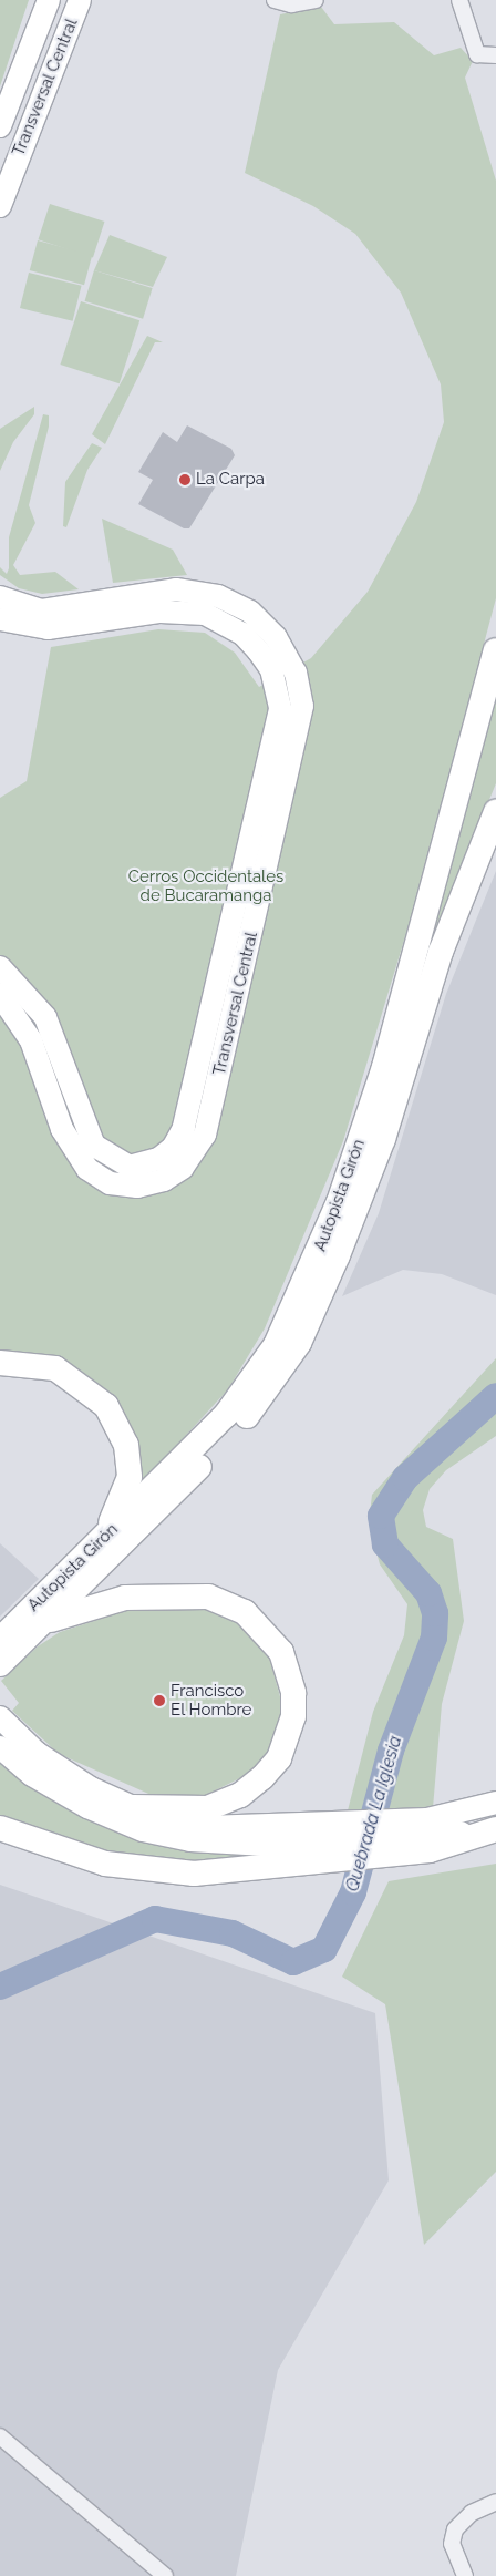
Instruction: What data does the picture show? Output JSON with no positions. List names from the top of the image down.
{
  "streets": {
    "highway": ["Autopista Girón"],
    "main road": ["Transversal Central"]
  },
  "water": ["Quebrada La Iglesia"],
  "parks": ["Cerros Occidentales de Bucaramanga"],
  "places": ["La Carpa", "Francisco El Hombre"]
}
